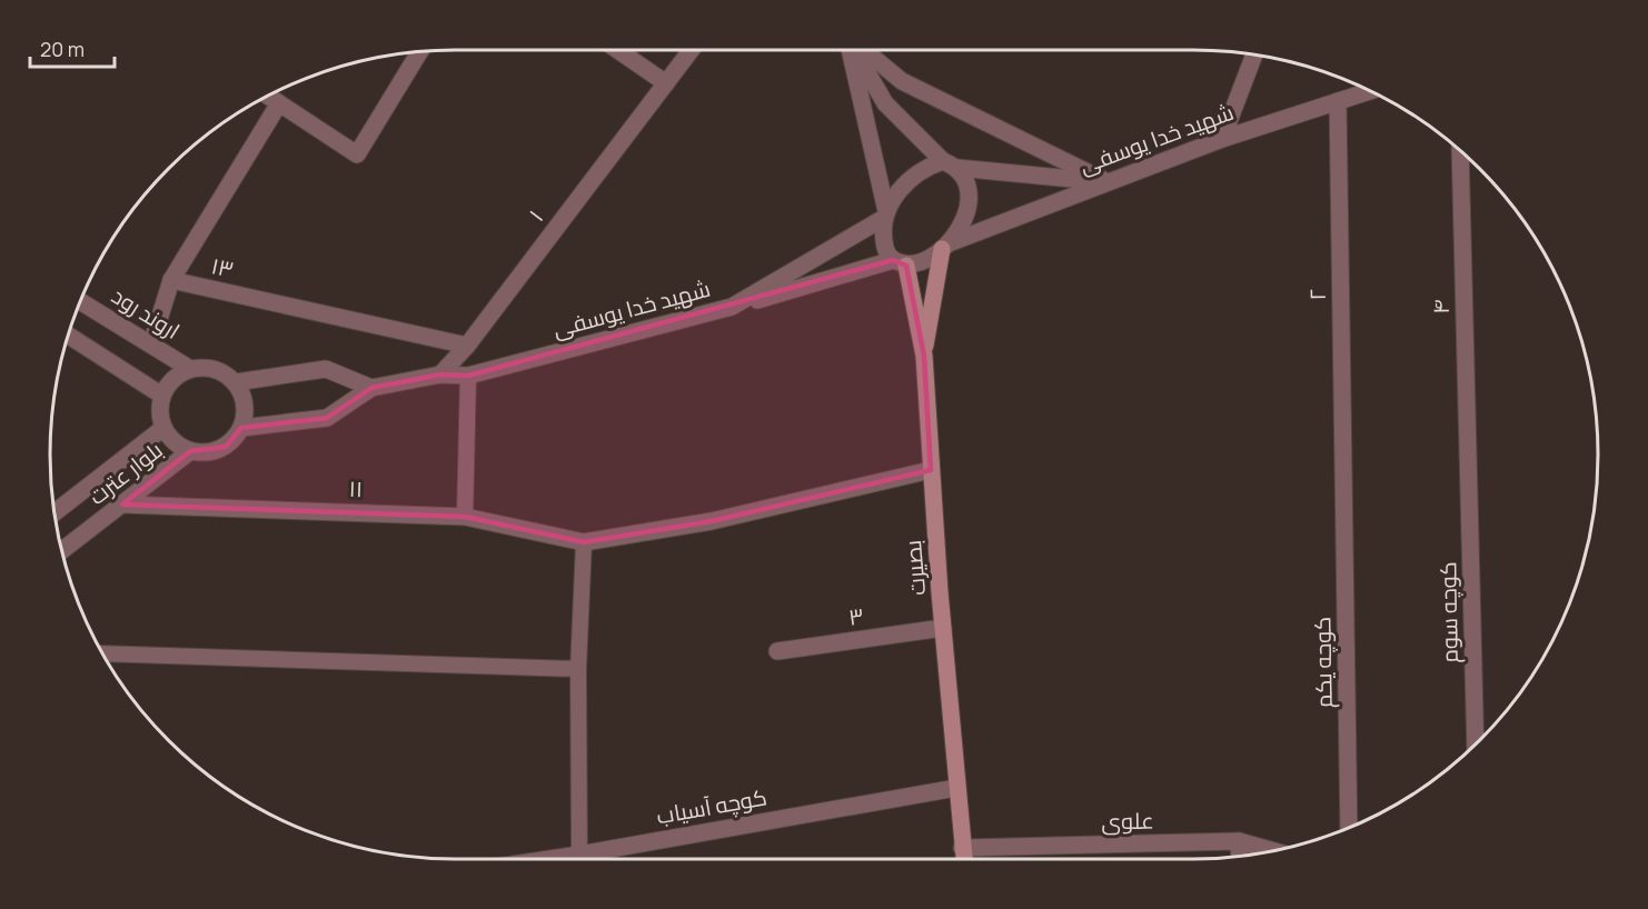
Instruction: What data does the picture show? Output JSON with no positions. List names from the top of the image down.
{
  "streets": {
    "main road": ["بصیرت"],
    "street": [
      "شهید خدا یوسفی",
      "۱",
      "۱۳",
      "۲",
      "۴",
      "اروند رود",
      "بلوار عترت",
      "۱۱",
      "کوچه سوم",
      "۳",
      "کوچه یکم",
      "کوچه آسیاب",
      "علوی"
    ]
  },
  "crossings": [
    ["شهید خدا یوسفی", "۱"],
    ["شهید خدا یوسفی", "۲"],
    ["شهید خدا یوسفی", "اروند رود"],
    ["شهید خدا یوسفی", "بلوار عترت"],
    ["شهید خدا یوسفی", "بصیرت"],
    ["۱", "۱۳"],
    ["۲", "کوچه یکم"],
    ["۴", "کوچه سوم"],
    ["اروند رود", "بلوار عترت"],
    ["بلوار عترت", "۱۱"],
    ["بصیرت", "۳"],
    ["بصیرت", "کوچه آسیاب"],
    ["بصیرت", "علوی"]
  ],
  "scale_bar": "20 m"
}
